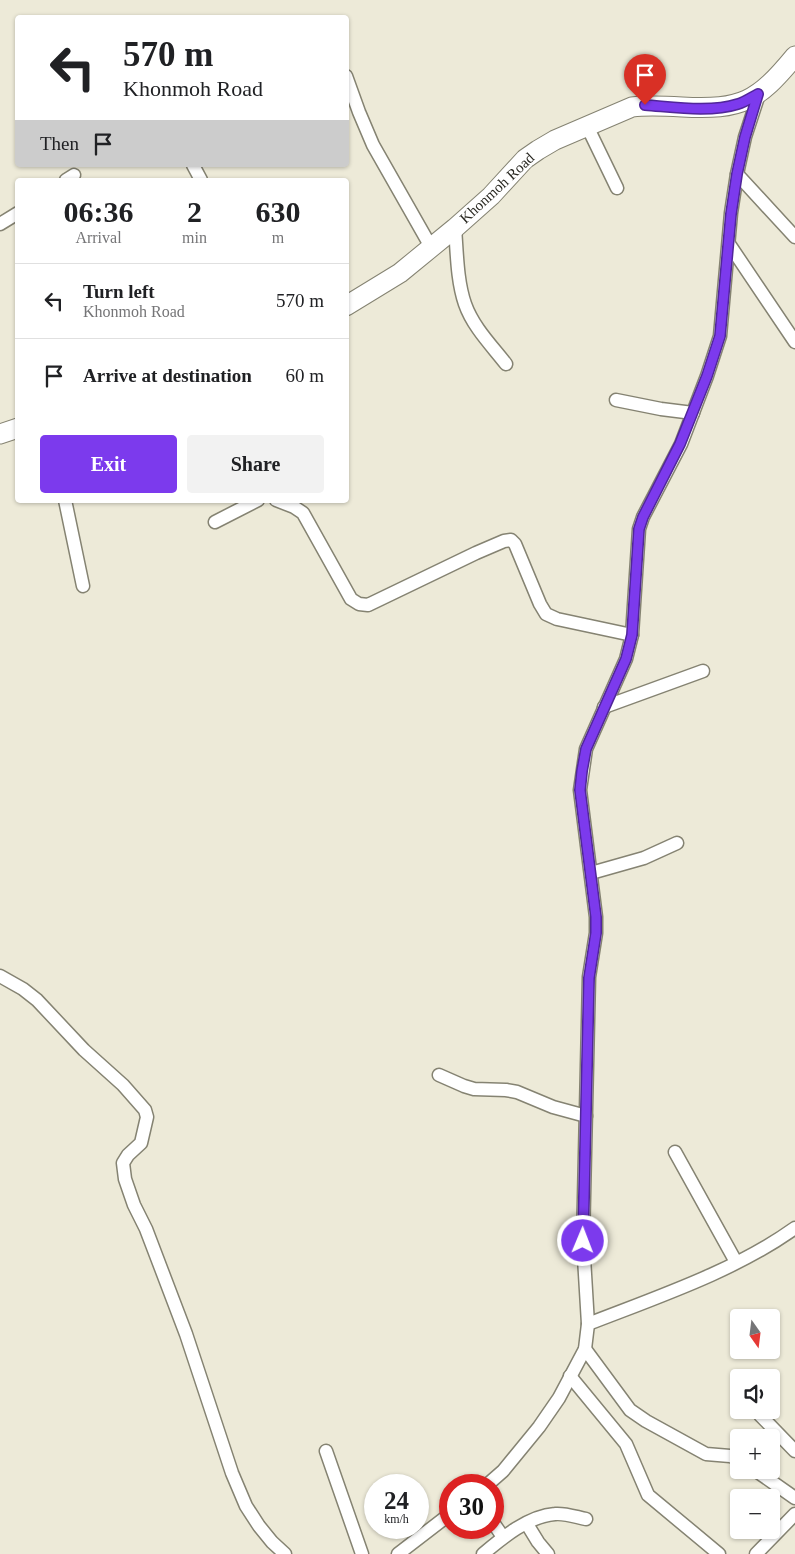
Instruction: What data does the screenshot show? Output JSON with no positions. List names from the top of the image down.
{
  "streets": {
    "main road": ["Khonmoh Road"]
  },
  "north": "bottom",
  "page": {
    "turn": ["570 m", "Khonmoh Road"],
    "then": "Then",
    "eta": [
      "06:36",
      "Arrival",
      "2",
      "min",
      "630",
      "m"
    ],
    "list": [
      {
        "name": "Turn left",
        "note": "Khonmoh Road",
        "value": "570 m"
      },
      {
        "name": "Arrive at destination",
        "value": "60 m"
      }
    ],
    "buttons": ["Exit", "Share"],
    "map_buttons": ["+", "−"],
    "speed": "24 km/h",
    "limit": "30"
  }
}
